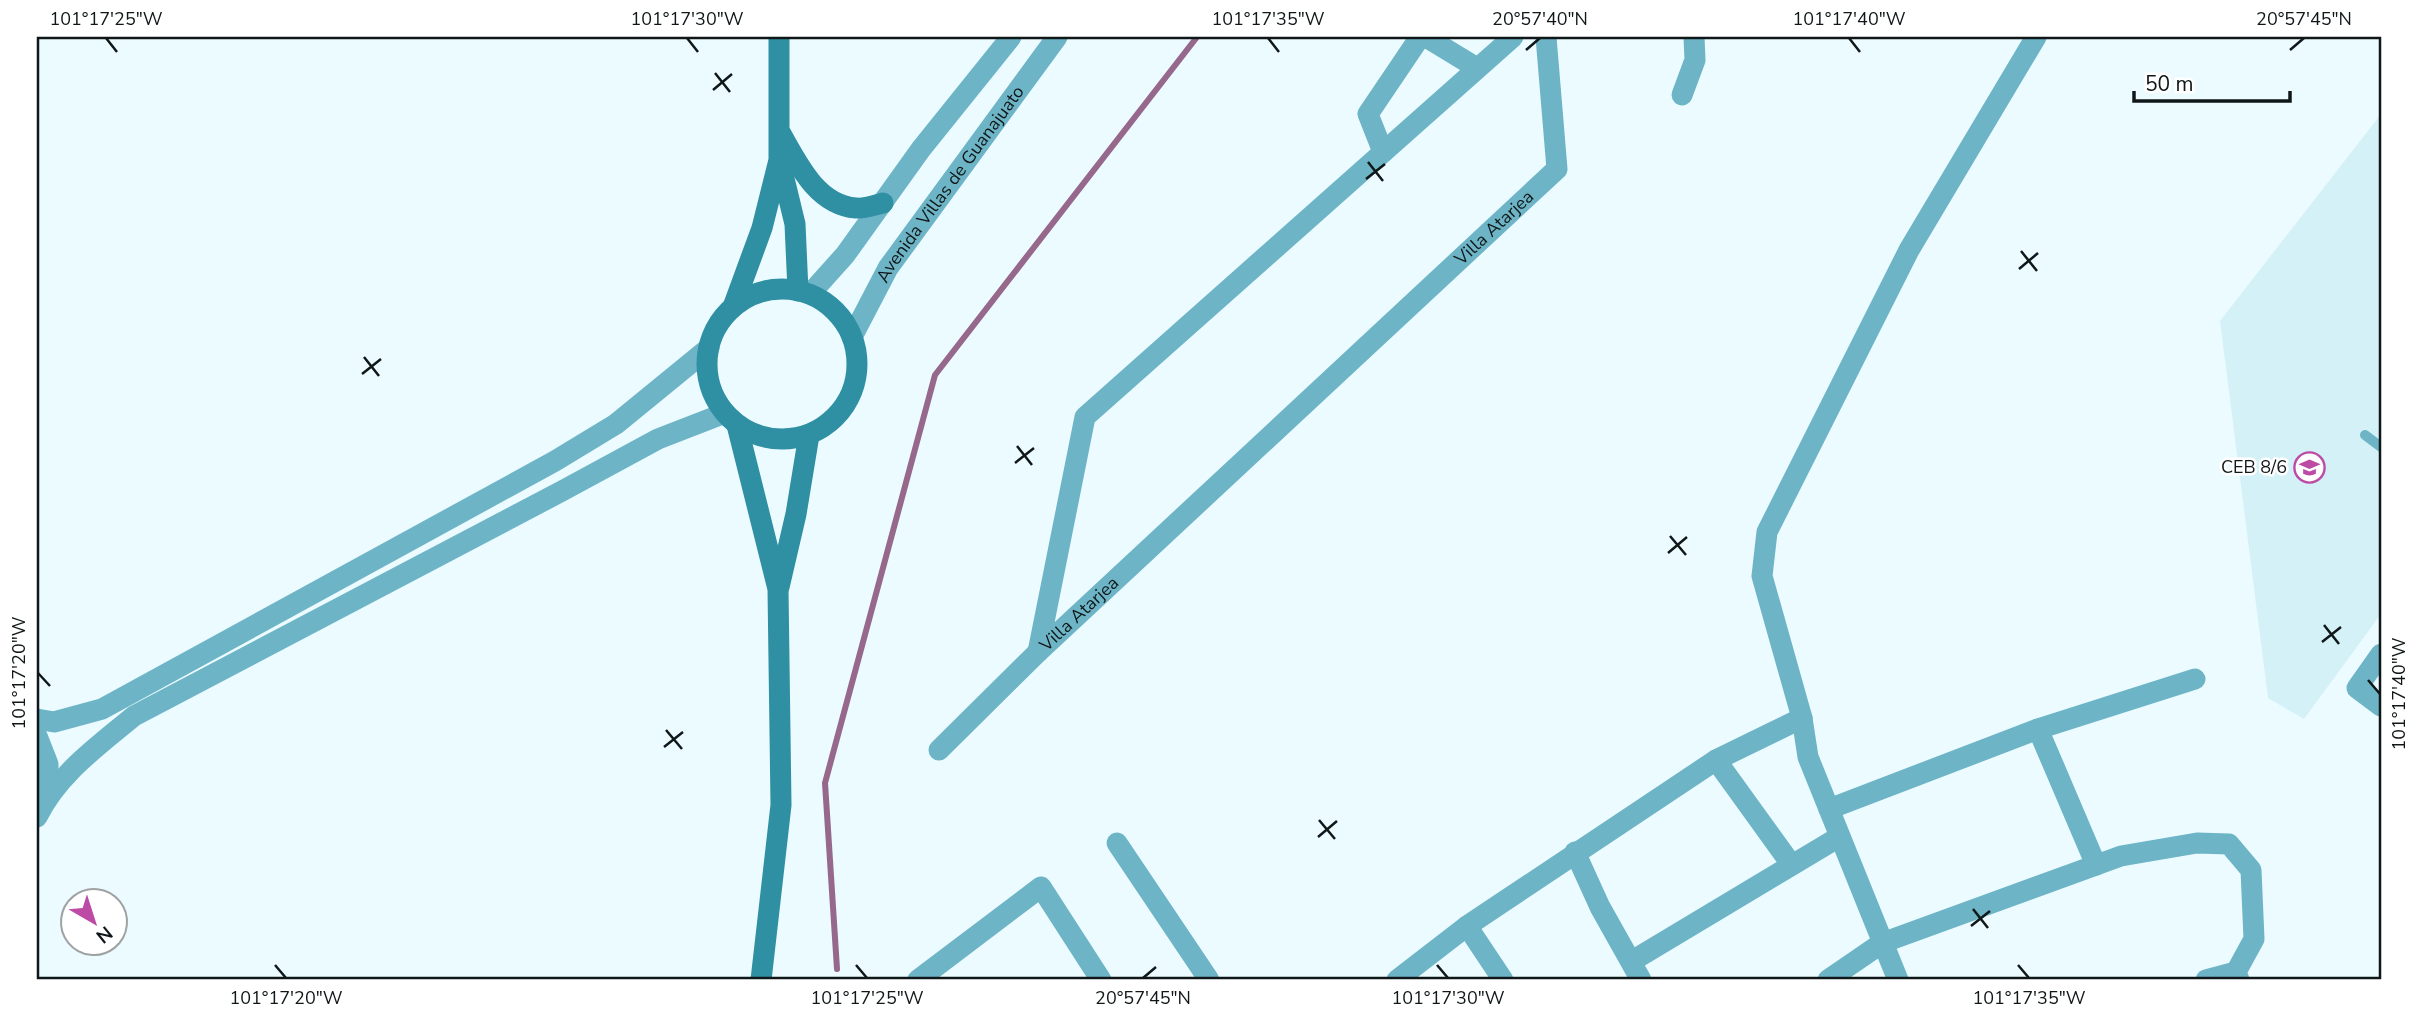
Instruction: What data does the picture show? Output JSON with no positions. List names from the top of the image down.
{
  "streets": {
    "street": ["Avenida Villas de Guanajuato", "Villa Atarjea"]
  },
  "places": {
    "school or university": ["CEB 8/6"]
  },
  "scale_bar": "50 m",
  "north": "bottom right",
  "coordinates": [
    "101°17'25\"W",
    "101°17'30\"W",
    "101°17'35\"W",
    "20°57'40\"N",
    "101°17'40\"W",
    "20°57'45\"N",
    "101°17'20\"W"
  ]
}
